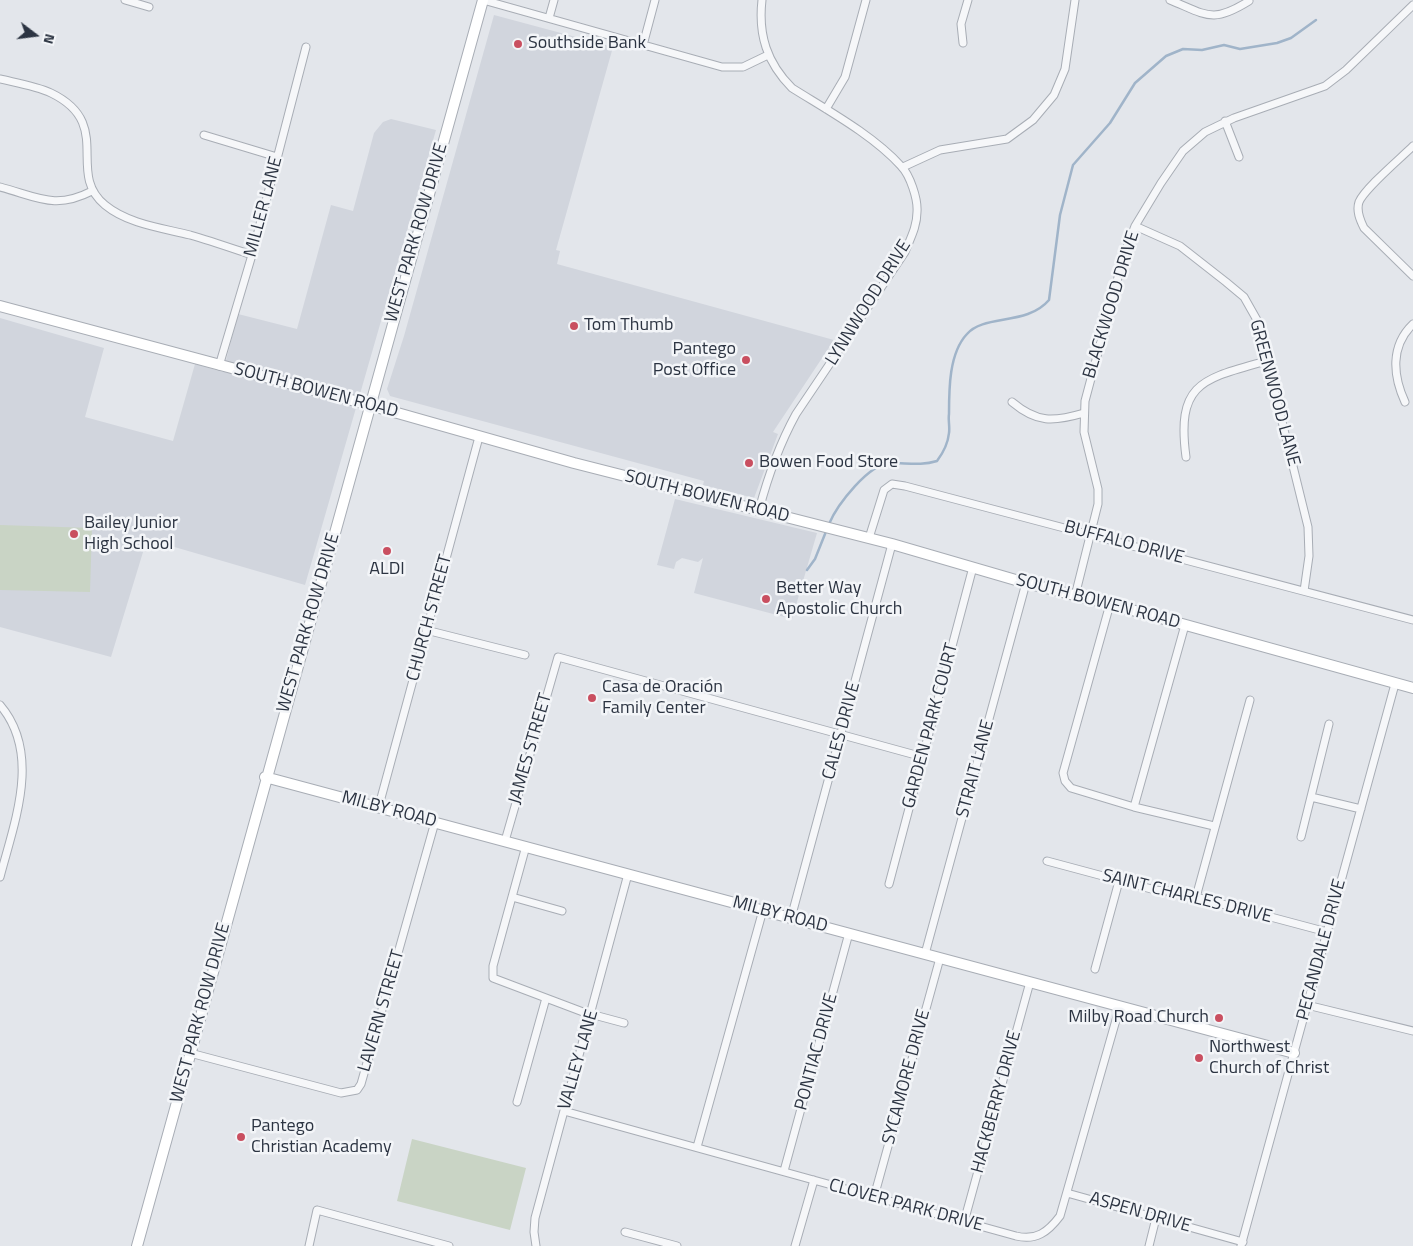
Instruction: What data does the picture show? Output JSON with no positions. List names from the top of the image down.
{
  "streets": {
    "main road": ["WEST PARK ROW DRIVE", "SOUTH BOWEN ROAD", "MILBY ROAD"],
    "street": [
      "MILLER LANE",
      "LYNNWOOD DRIVE",
      "BLACKWOOD DRIVE",
      "GREENWOOD LANE",
      "BUFFALO DRIVE",
      "CHURCH STREET",
      "GARDEN PARK COURT",
      "CALES DRIVE",
      "JAMES STREET",
      "STRAIT LANE",
      "SAINT CHARLES DRIVE",
      "PECANDALE DRIVE",
      "LAVERN STREET",
      "PONTIAC DRIVE",
      "VALLEY LANE",
      "SYCAMORE DRIVE",
      "HACKBERRY DRIVE",
      "CLOVER PARK DRIVE",
      "ASPEN DRIVE"
    ]
  },
  "crossings": [
    ["MILLER LANE", "SOUTH BOWEN ROAD"],
    ["WEST PARK ROW DRIVE", "SOUTH BOWEN ROAD"],
    ["WEST PARK ROW DRIVE", "MILBY ROAD"],
    ["WEST PARK ROW DRIVE", "LAVERN STREET"],
    ["LYNNWOOD DRIVE", "SOUTH BOWEN ROAD"],
    ["BLACKWOOD DRIVE", "SOUTH BOWEN ROAD"],
    ["BLACKWOOD DRIVE", "GREENWOOD LANE"],
    ["BLACKWOOD DRIVE", "BUFFALO DRIVE"],
    ["SOUTH BOWEN ROAD", "BUFFALO DRIVE"],
    ["SOUTH BOWEN ROAD", "CHURCH STREET"],
    ["SOUTH BOWEN ROAD", "GARDEN PARK COURT"],
    ["SOUTH BOWEN ROAD", "CALES DRIVE"],
    ["SOUTH BOWEN ROAD", "STRAIT LANE"],
    ["SOUTH BOWEN ROAD", "PECANDALE DRIVE"],
    ["GREENWOOD LANE", "BUFFALO DRIVE"],
    ["CALES DRIVE", "JAMES STREET"],
    ["CALES DRIVE", "MILBY ROAD"],
    ["JAMES STREET", "MILBY ROAD"],
    ["STRAIT LANE", "MILBY ROAD"],
    ["MILBY ROAD", "PECANDALE DRIVE"],
    ["MILBY ROAD", "LAVERN STREET"],
    ["MILBY ROAD", "PONTIAC DRIVE"],
    ["MILBY ROAD", "VALLEY LANE"],
    ["MILBY ROAD", "SYCAMORE DRIVE"],
    ["MILBY ROAD", "HACKBERRY DRIVE"],
    ["MILBY ROAD", "CLOVER PARK DRIVE"],
    ["SAINT CHARLES DRIVE", "PECANDALE DRIVE"],
    ["PECANDALE DRIVE", "ASPEN DRIVE"],
    ["PONTIAC DRIVE", "CLOVER PARK DRIVE"],
    ["VALLEY LANE", "CLOVER PARK DRIVE"],
    ["SYCAMORE DRIVE", "CLOVER PARK DRIVE"],
    ["HACKBERRY DRIVE", "CLOVER PARK DRIVE"],
    ["CLOVER PARK DRIVE", "ASPEN DRIVE"]
  ],
  "places": [
    "Southside Bank",
    "Tom Thumb",
    "Pantego Post Office",
    "Bowen Food Store",
    "Bailey Junior High School",
    "ALDI",
    "Better Way Apostolic Church",
    "Casa de Oración Family Center",
    "Milby Road Church",
    "Northwest Church of Christ",
    "Pantego Christian Academy"
  ],
  "north": "right"
}
